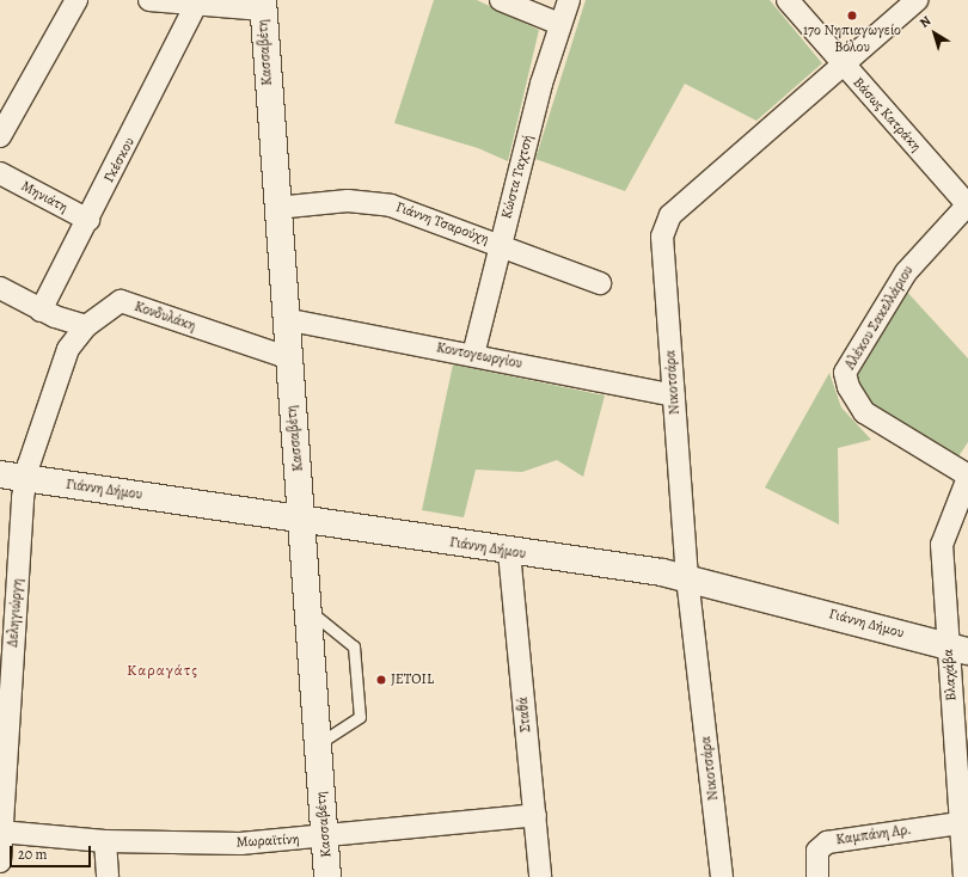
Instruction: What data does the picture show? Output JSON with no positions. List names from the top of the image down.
{
  "streets": {
    "street": [
      "Κασσαβέτη",
      "Βάσως Κατράκη",
      "Γκέσκου",
      "Κώστα Ταχτσή",
      "Μηνιάτη",
      "Γιάννη Τσαρούχη",
      "Κονδυλάκη",
      "Αλέκου Σακελλάριου",
      "Κοντογεωργίου",
      "Νικοτσάρα",
      "Γιάννη Δήμου",
      "Δεληγιώργη",
      "Βλαχάβα",
      "Σταθά",
      "Καμπάνη Αρ.",
      "Μωραϊτίνη"
    ]
  },
  "crossings": [
    ["Κασσαβέτη", "Γιάννη Τσαρούχη"],
    ["Κασσαβέτη", "Κονδυλάκη"],
    ["Κασσαβέτη", "Κοντογεωργίου"],
    ["Κασσαβέτη", "Γιάννη Δήμου"],
    ["Κασσαβέτη", "Μωραϊτίνη"],
    ["Βάσως Κατράκη", "Αλέκου Σακελλάριου"],
    ["Βάσως Κατράκη", "Νικοτσάρα"],
    ["Γκέσκου", "Μηνιάτη"],
    ["Κώστα Ταχτσή", "Γιάννη Τσαρούχη"],
    ["Κώστα Ταχτσή", "Κοντογεωργίου"],
    ["Αλέκου Σακελλάριου", "Βλαχάβα"],
    ["Κοντογεωργίου", "Νικοτσάρα"],
    ["Νικοτσάρα", "Γιάννη Δήμου"],
    ["Γιάννη Δήμου", "Δεληγιώργη"],
    ["Γιάννη Δήμου", "Βλαχάβα"],
    ["Γιάννη Δήμου", "Σταθά"],
    ["Δεληγιώργη", "Μωραϊτίνη"],
    ["Βλαχάβα", "Καμπάνη Αρ."],
    ["Σταθά", "Μωραϊτίνη"]
  ],
  "districts": ["Καραγάτς"],
  "places": ["17ο Νηπιαγωγείο Βόλου", "JETOIL"],
  "scale_bar": "20 m",
  "north": "top left"
}
